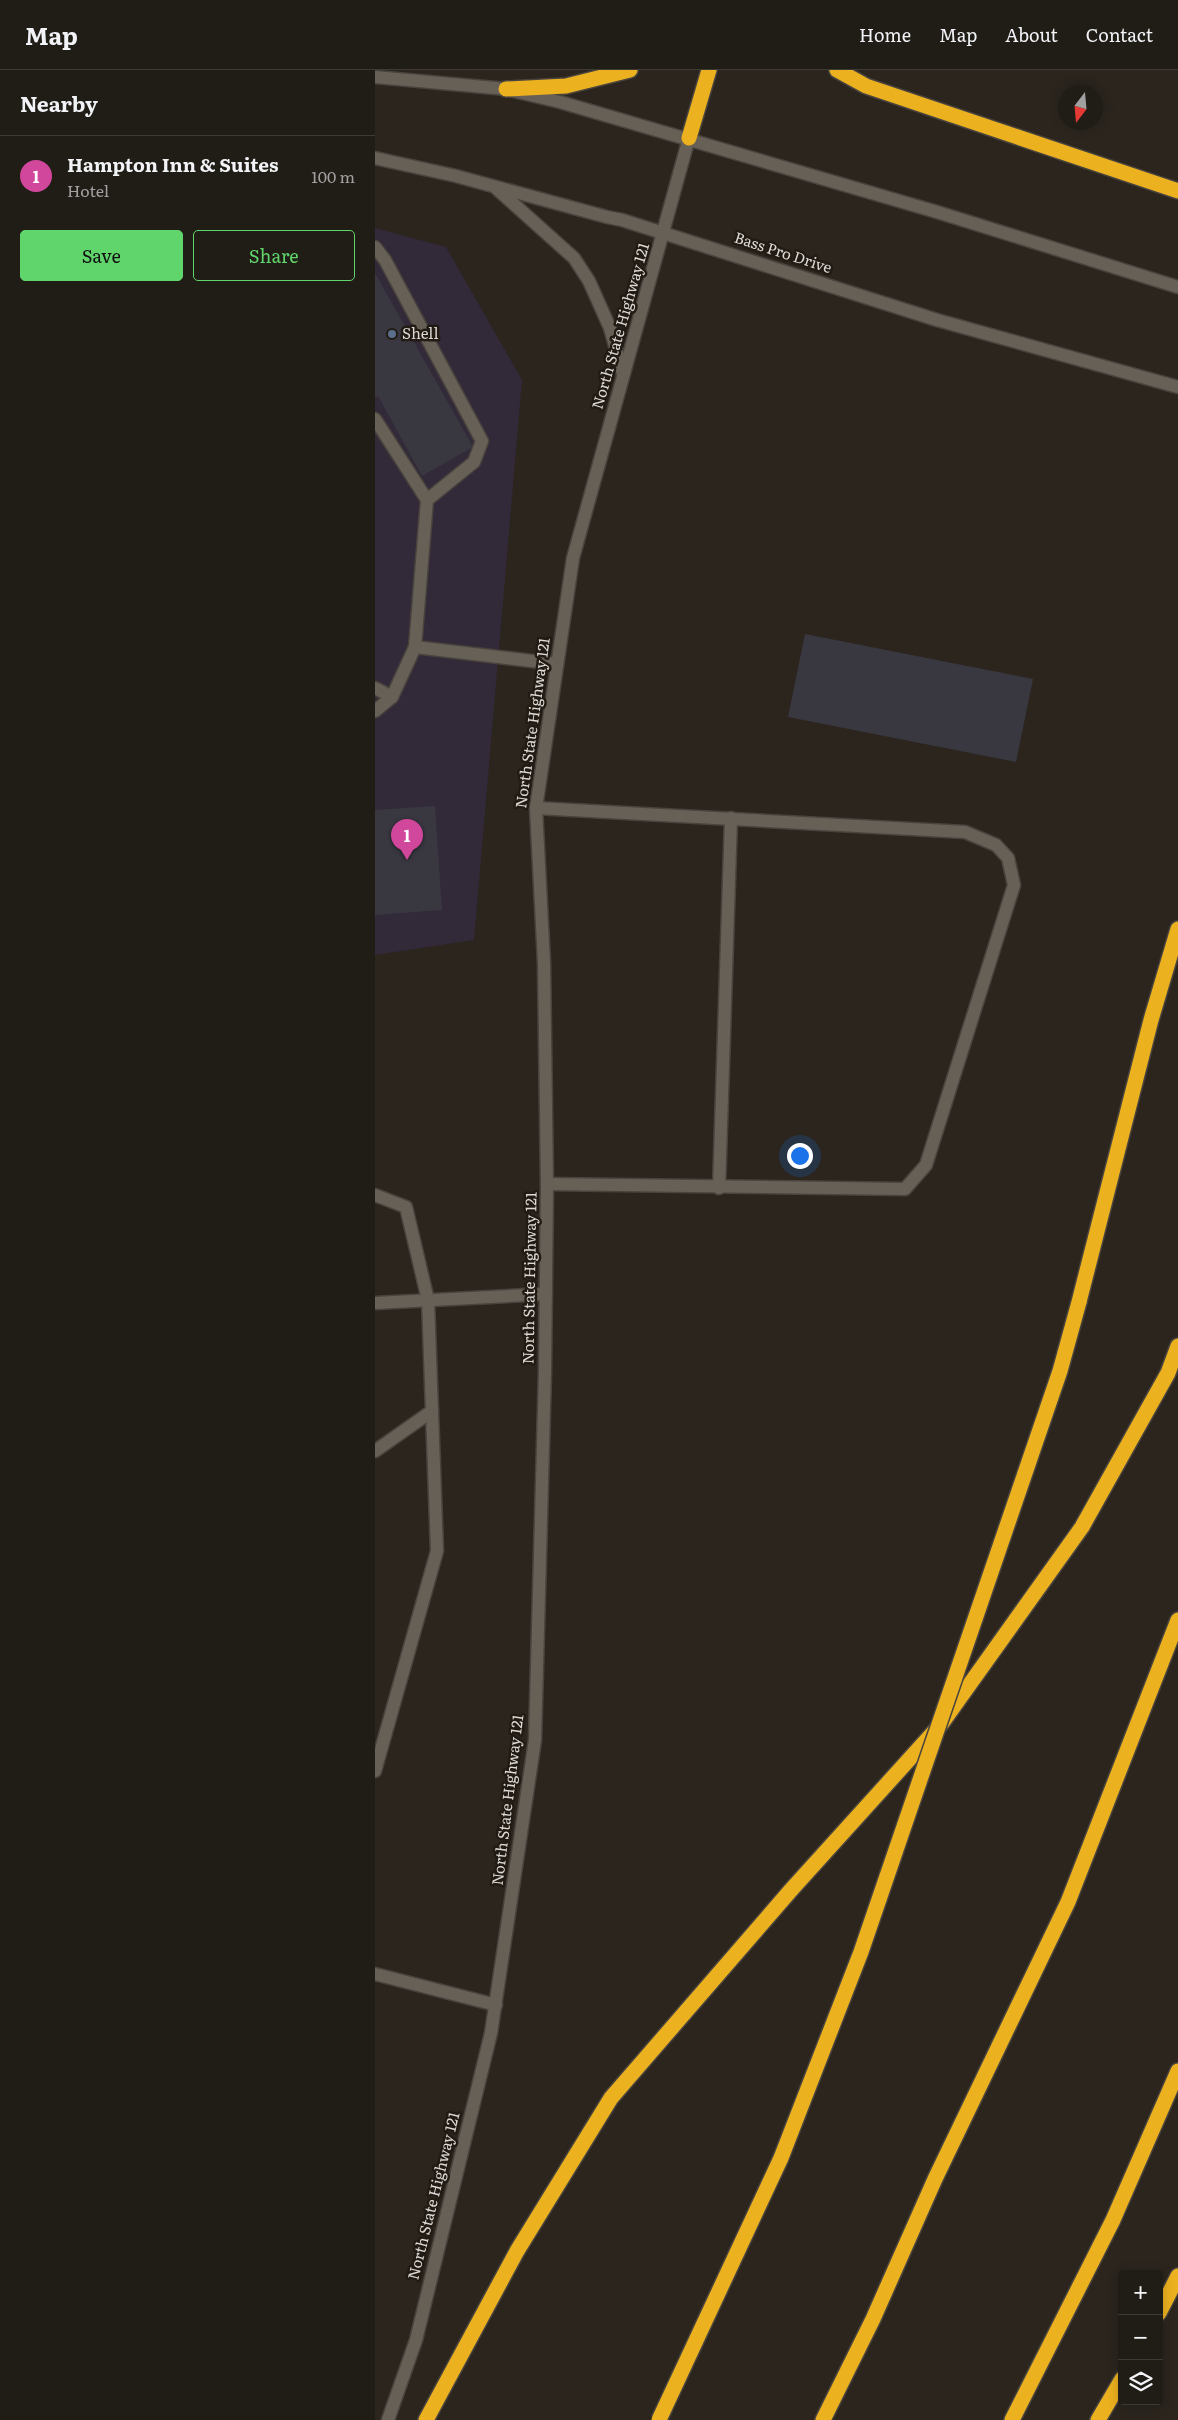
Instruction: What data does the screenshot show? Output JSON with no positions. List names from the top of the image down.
{
  "streets": {
    "main road": ["Bass Pro Drive", "North State Highway 121"]
  },
  "crossings": [
    ["Bass Pro Drive", "North State Highway 121"]
  ],
  "places": ["Shell"],
  "north": "bottom",
  "page": {
    "header": "Map",
    "nav": [
      "Home",
      "Map",
      "About",
      "Contact"
    ],
    "heading": "Nearby",
    "list": [
      {
        "mark": "1",
        "name": "Hampton Inn & Suites",
        "note": "Hotel",
        "value": "100 m"
      }
    ],
    "buttons": ["Save", "Share"],
    "pins": "1",
    "map_buttons": ["+", "−"]
  }
}
